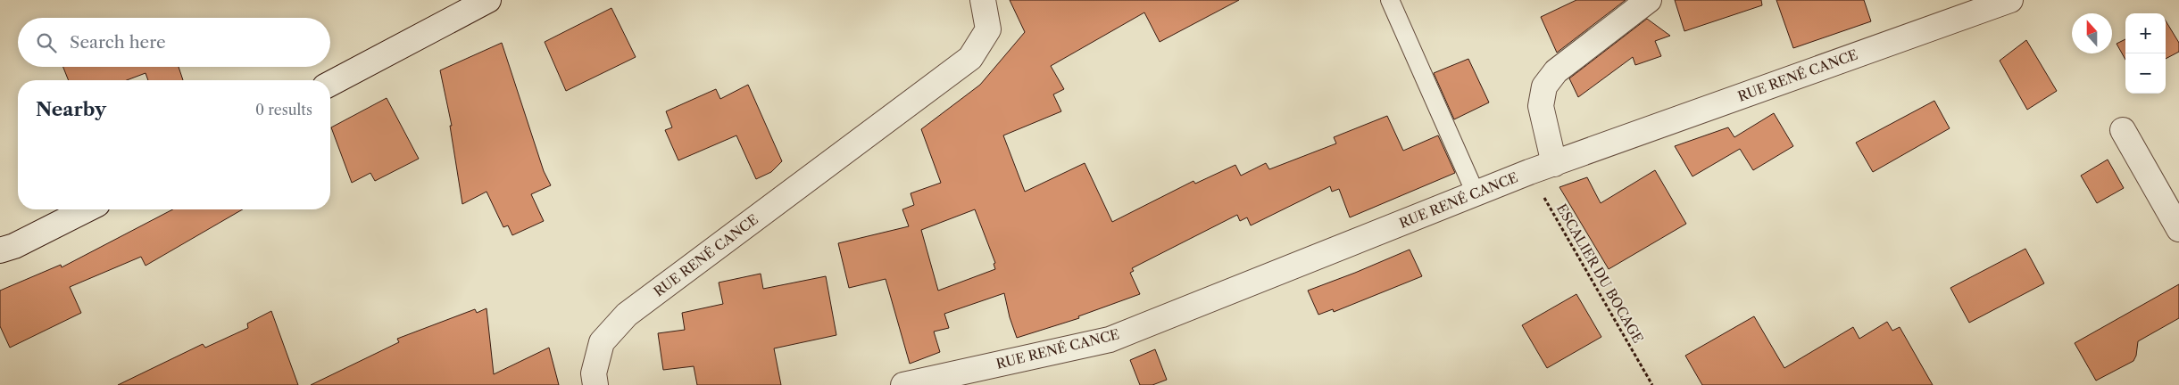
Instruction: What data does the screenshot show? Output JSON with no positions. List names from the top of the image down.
{
  "streets": {
    "street": ["RUE RENÉ CANCE"],
    "path": ["ESCALIER DU BOCAGE"]
  },
  "crossings": [
    ["RUE RENÉ CANCE", "ESCALIER DU BOCAGE"]
  ],
  "north": "top",
  "page": {
    "map_buttons": ["+", "−"],
    "search": "Search here",
    "heading": ["Nearby", "0 results"]
  }
}
